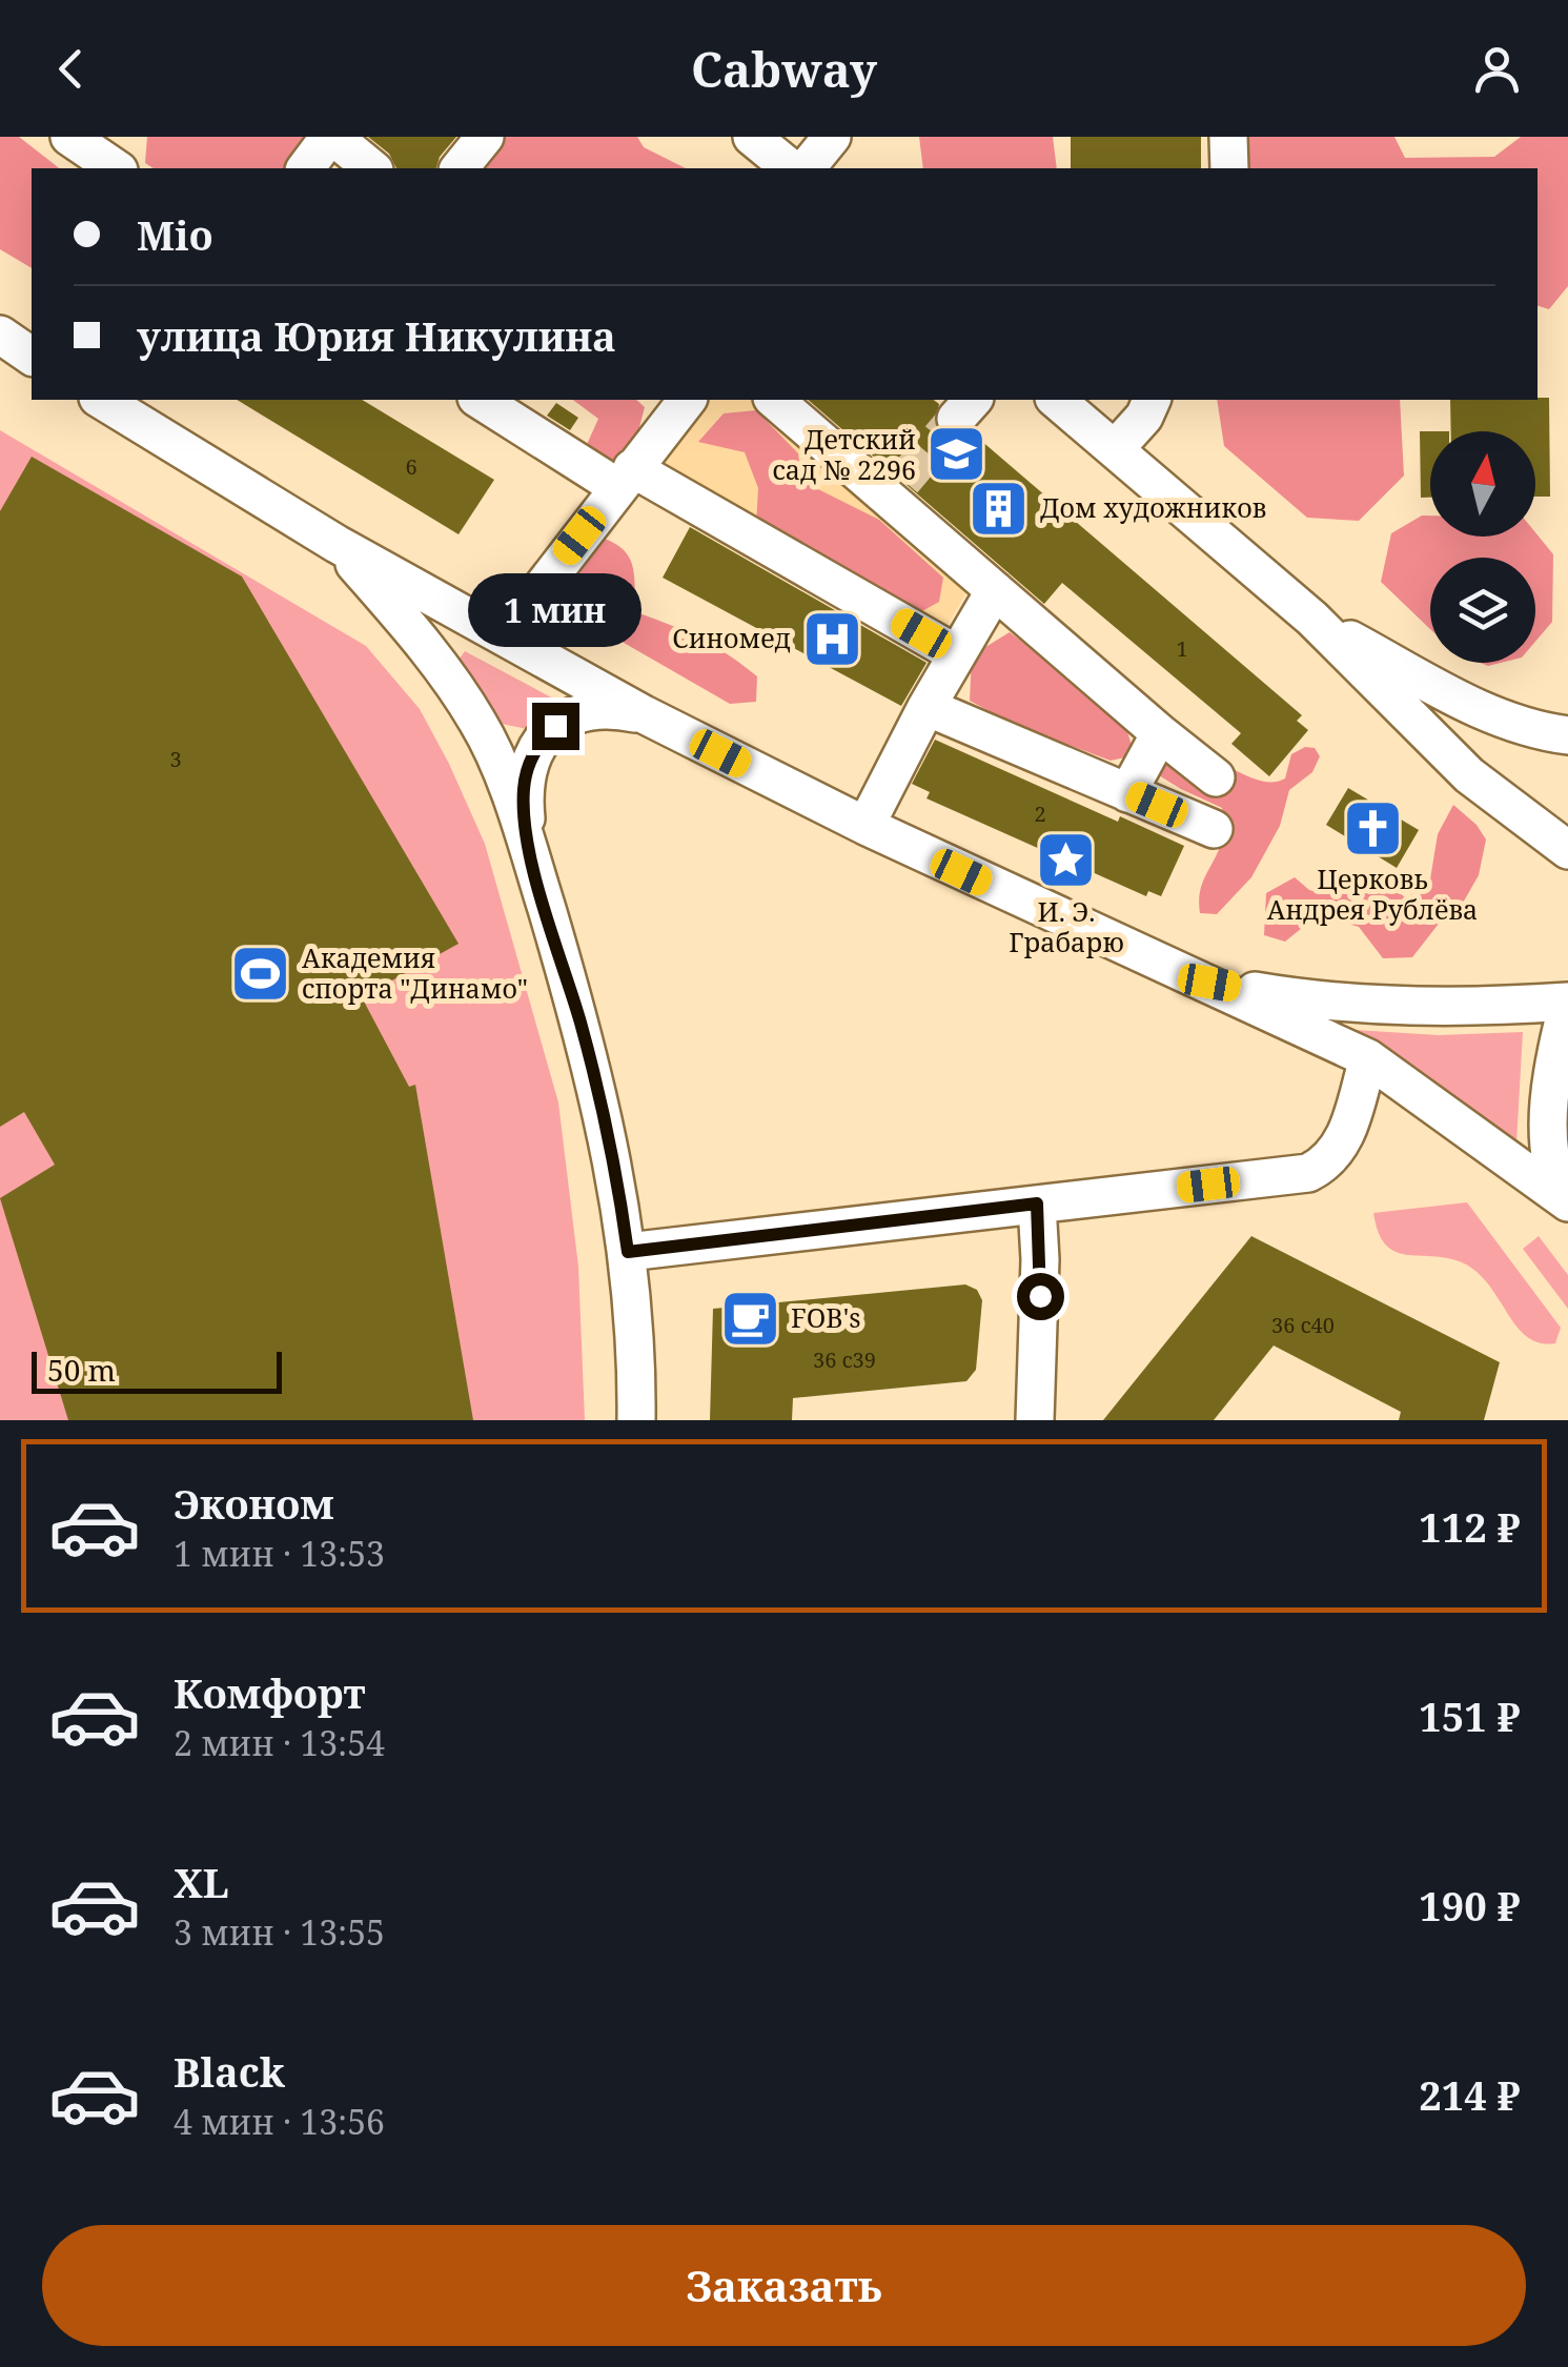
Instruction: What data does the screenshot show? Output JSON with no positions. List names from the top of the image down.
{
  "places": {
    "school or university": ["Детский сад № 2296"],
    "building": ["Дом художников"],
    "hospital": ["Синомед"],
    "church": ["Церковь Андрея Рублёва"],
    "place": ["И. Э. Грабарю"],
    "sports": ["Академия спорта \"Динамо\""],
    "cafe": ["FOB's"]
  },
  "house_numbers": [
    "6",
    "1",
    "3",
    "2",
    "36 с40",
    "36 с39"
  ],
  "scale_bar": "50 m",
  "north": "top",
  "page": {
    "header": "Cabway",
    "banner": ["Mio", "улица Юрия Никулина"],
    "bubble": "1 мин",
    "scale": "50 m",
    "list": [
      {
        "name": "Эконом",
        "note": "1 мин · 13:53",
        "value": "112 ₽"
      },
      {
        "name": "Комфорт",
        "note": "2 мин · 13:54",
        "value": "151 ₽"
      },
      {
        "name": "XL",
        "note": "3 мин · 13:55",
        "value": "190 ₽"
      },
      {
        "name": "Black",
        "note": "4 мин · 13:56",
        "value": "214 ₽"
      }
    ],
    "buttons": "Заказать"
  }
}
